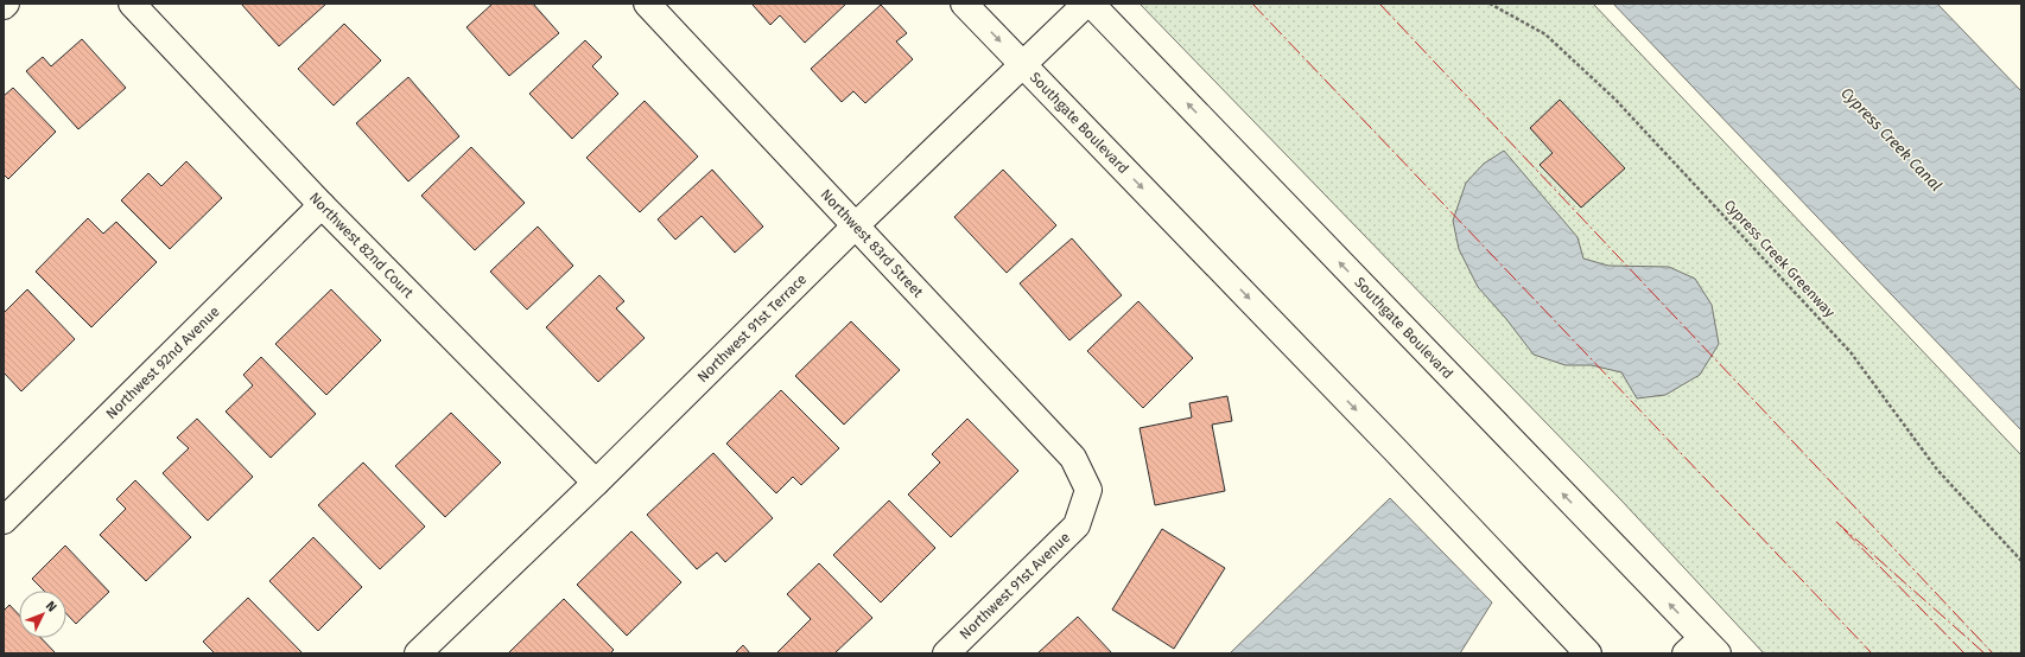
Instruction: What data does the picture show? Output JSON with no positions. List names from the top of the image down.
{
  "streets": {
    "street": [
      "Southgate Boulevard",
      "Northwest 83rd Street",
      "Northwest 82nd Court",
      "Northwest 91st Terrace",
      "Northwest 92nd Avenue",
      "Northwest 91st Avenue"
    ],
    "path": ["Cypress Creek Greenway"]
  },
  "crossings": [
    ["Southgate Boulevard", "Northwest 91st Terrace"],
    ["Northwest 83rd Street", "Northwest 91st Terrace"],
    ["Northwest 83rd Street", "Northwest 91st Avenue"],
    ["Northwest 82nd Court", "Northwest 91st Terrace"],
    ["Northwest 82nd Court", "Northwest 92nd Avenue"]
  ],
  "water": ["Cypress Creek Canal"],
  "north": "top right"
}
